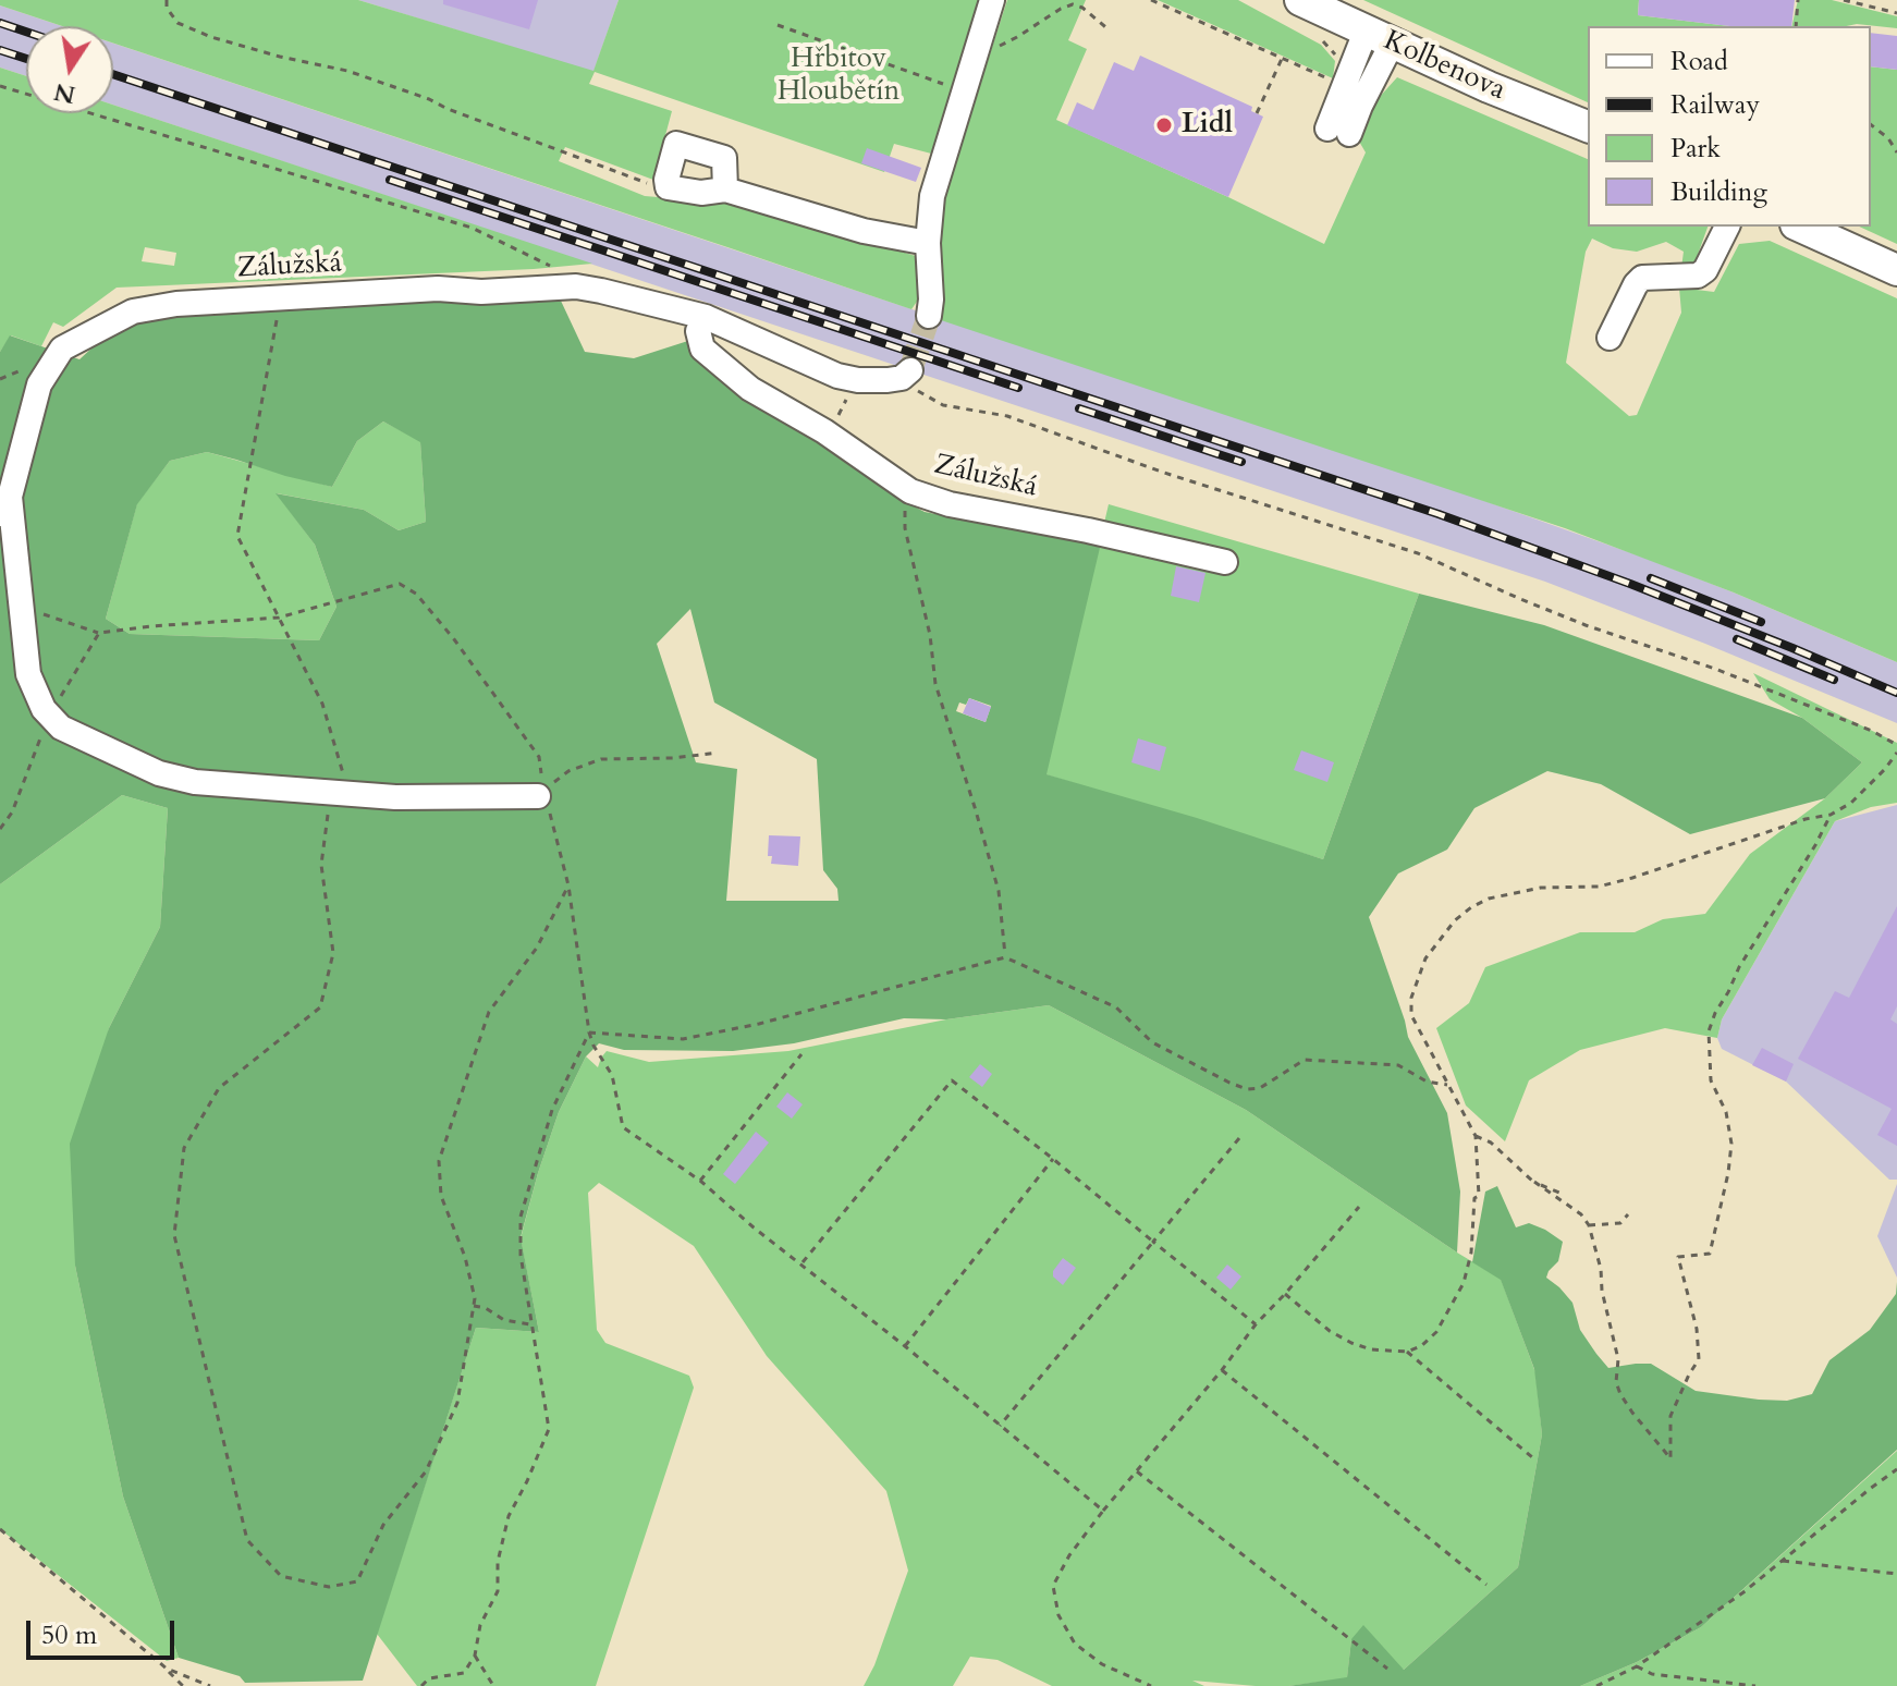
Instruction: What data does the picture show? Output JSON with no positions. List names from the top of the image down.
{
  "streets": {
    "main road": ["Kolbenova"],
    "street": ["Zálužská"]
  },
  "parks": ["Hřbitov Hloubětín"],
  "places": ["Lidl"],
  "legend": [
    "Road",
    "Railway",
    "Park",
    "Building"
  ],
  "scale_bar": "50 m",
  "north": "bottom"
}
